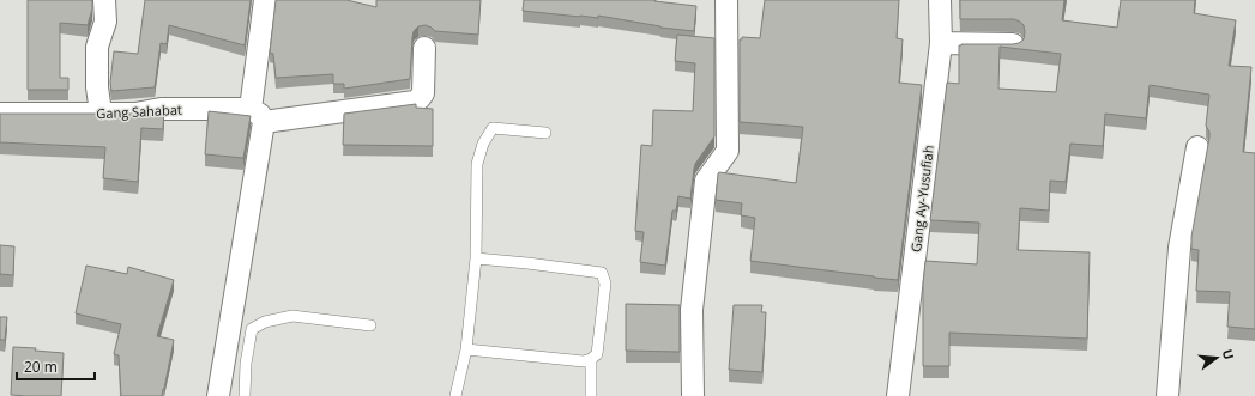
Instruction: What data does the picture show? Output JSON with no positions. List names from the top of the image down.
{
  "streets": {
    "street": ["Gang Sahabat", "Gang Ay-Yusufiah"]
  },
  "scale_bar": "20 m",
  "north": "right"
}
